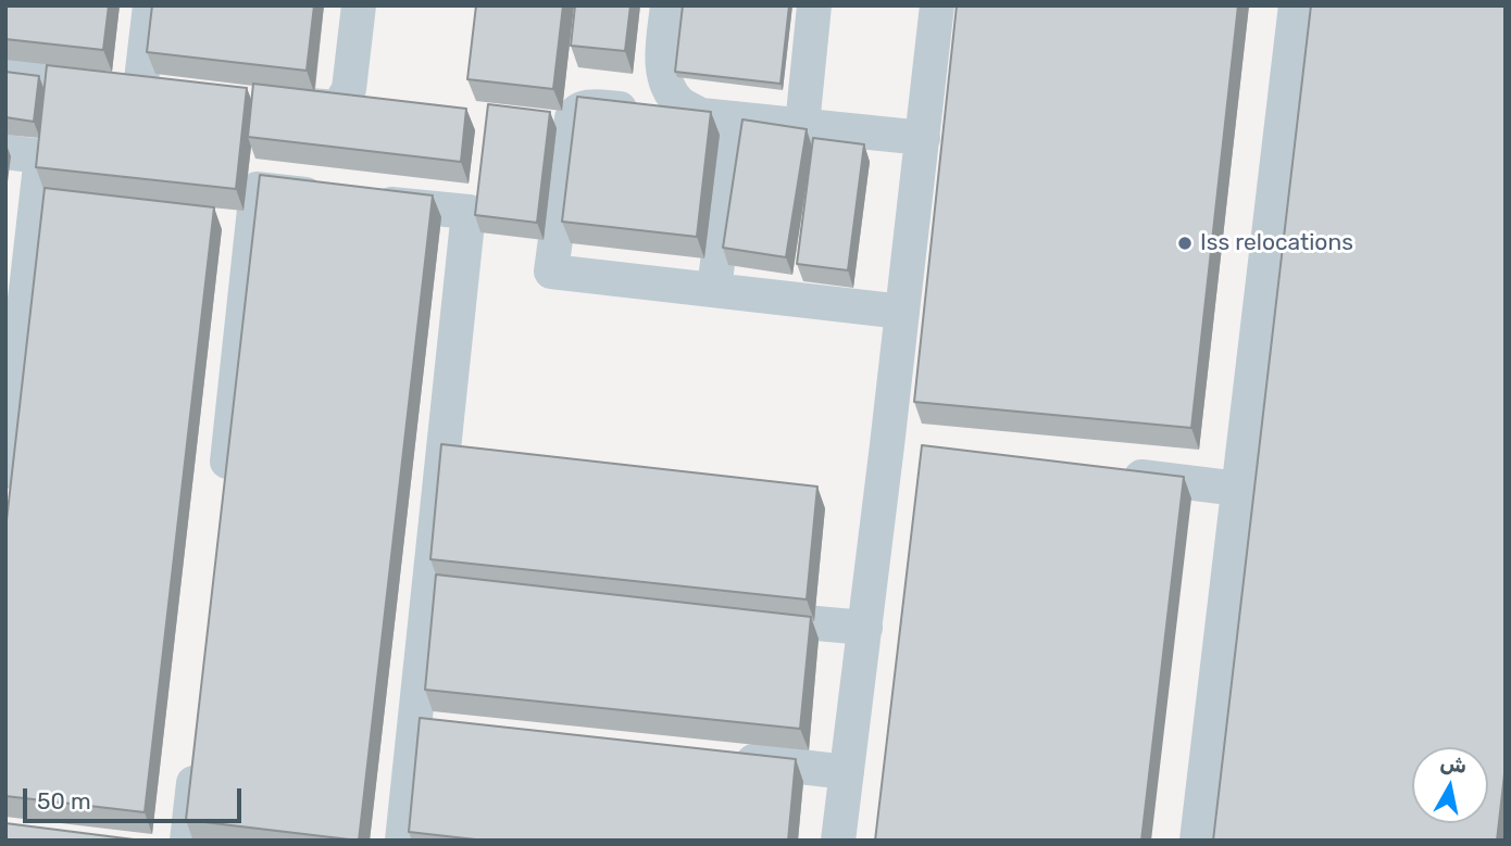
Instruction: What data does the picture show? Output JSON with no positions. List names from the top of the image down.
{
  "places": ["Iss relocations"],
  "scale_bar": "50 m",
  "north": "top"
}
